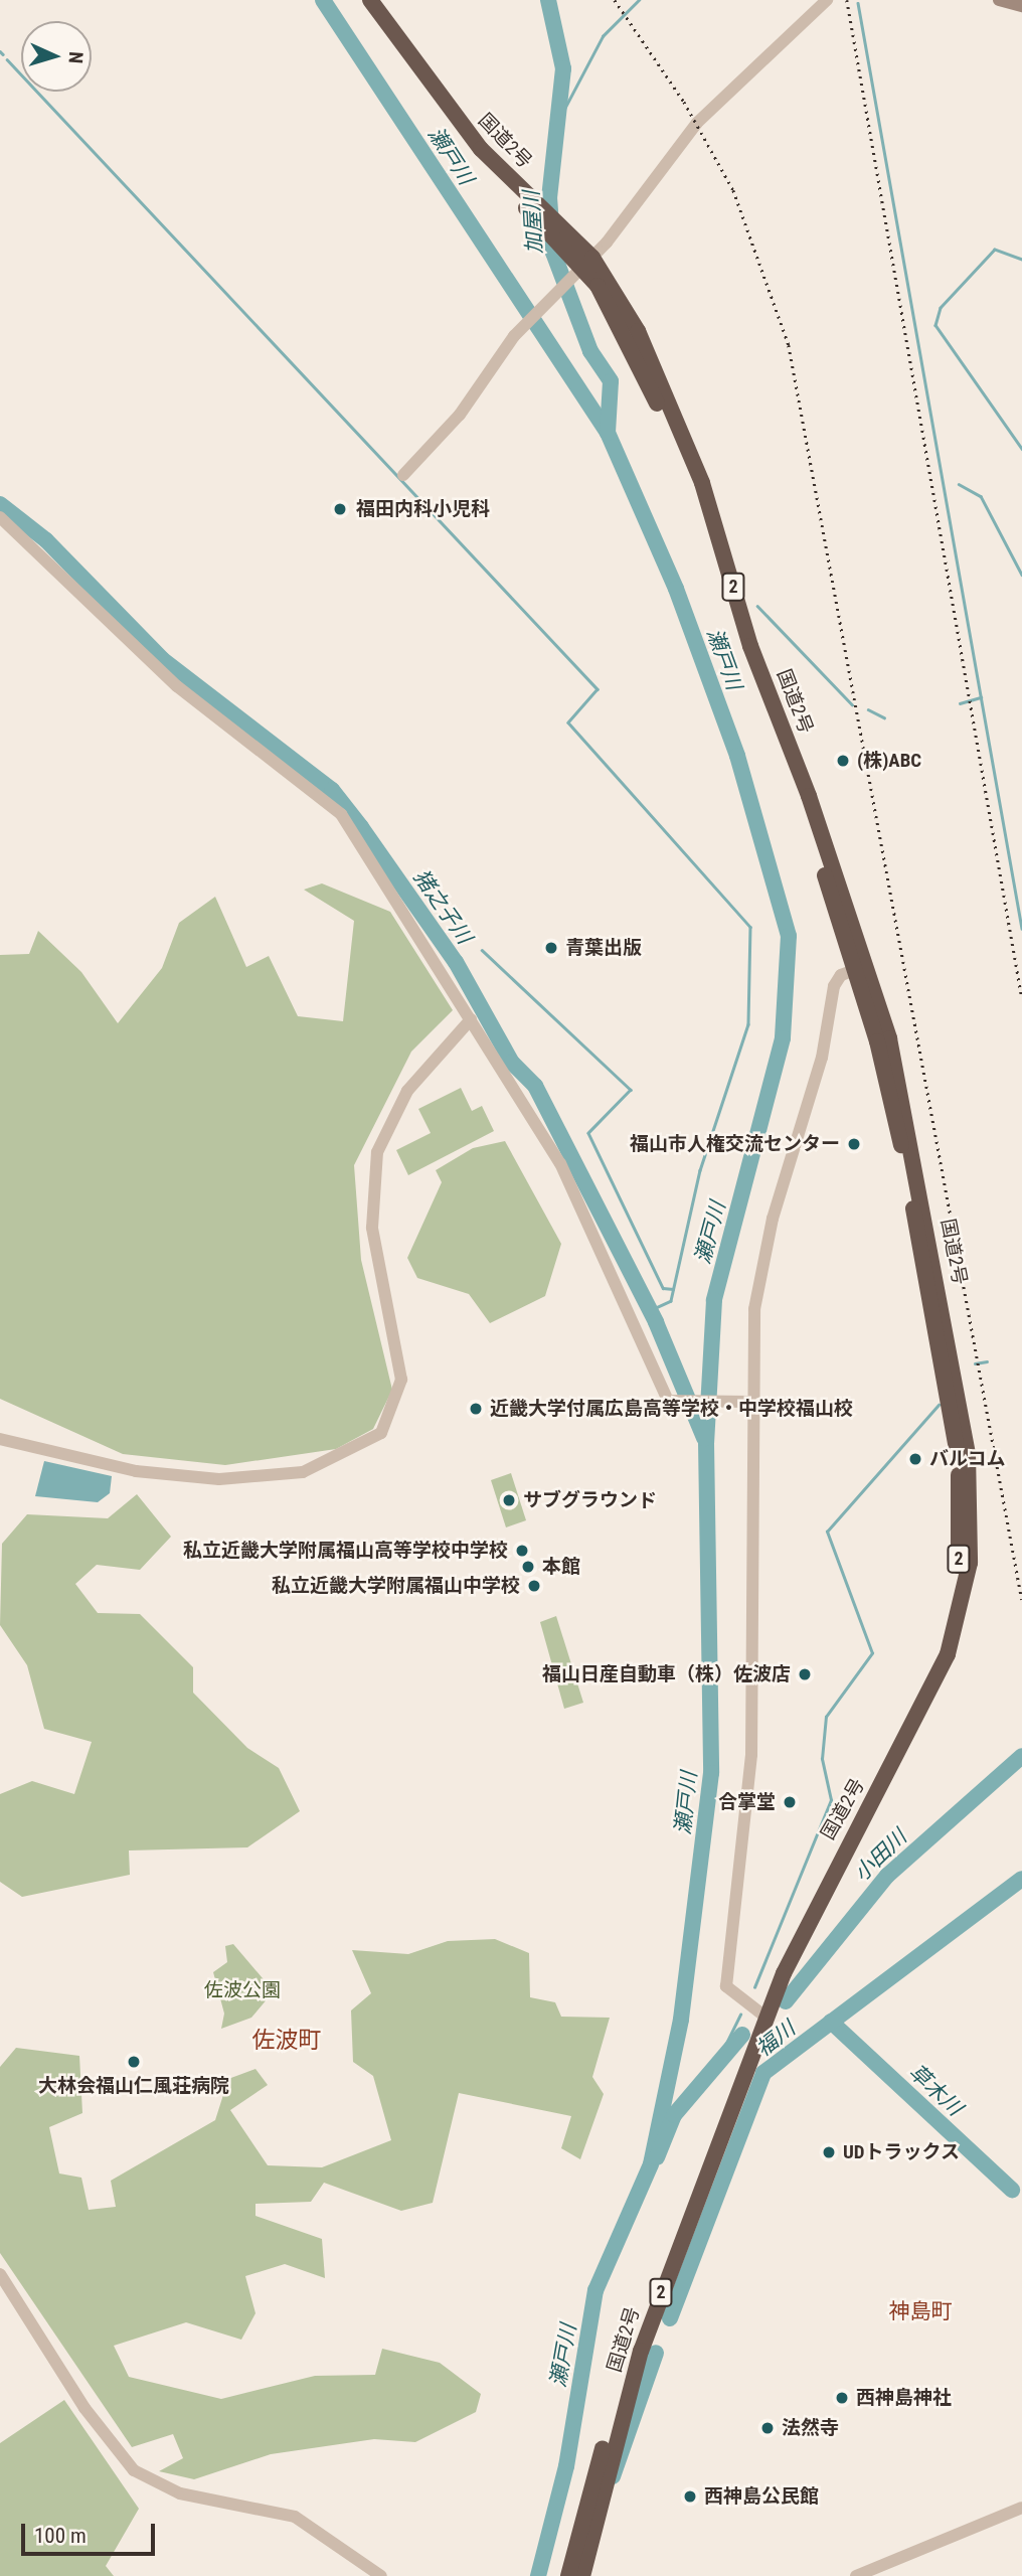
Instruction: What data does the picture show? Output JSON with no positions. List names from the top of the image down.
{
  "streets": {
    "highway": ["国道2号", "2"]
  },
  "districts": ["佐波町", "神島町"],
  "water": [
    "瀬戸川",
    "加屋川",
    "猪之子川",
    "小田川",
    "福川",
    "草木川"
  ],
  "parks": ["佐波公園"],
  "places": [
    "福田内科小児科",
    "(株)ABC",
    "青葉出版",
    "福山市人権交流センター",
    "近畿大学付属広島高等学校・中学校福山校",
    "バルコム",
    "サブグラウンド",
    "私立近畿大学附属福山高等学校中学校",
    "本館",
    "私立近畿大学附属福山中学校",
    "福山日産自動車（株）佐波店",
    "合掌堂",
    "大林会福山仁風荘病院",
    "UDトラックス",
    "西神島神社",
    "法然寺",
    "西神島公民館"
  ],
  "scale_bar": "100 m",
  "north": "right"
}
